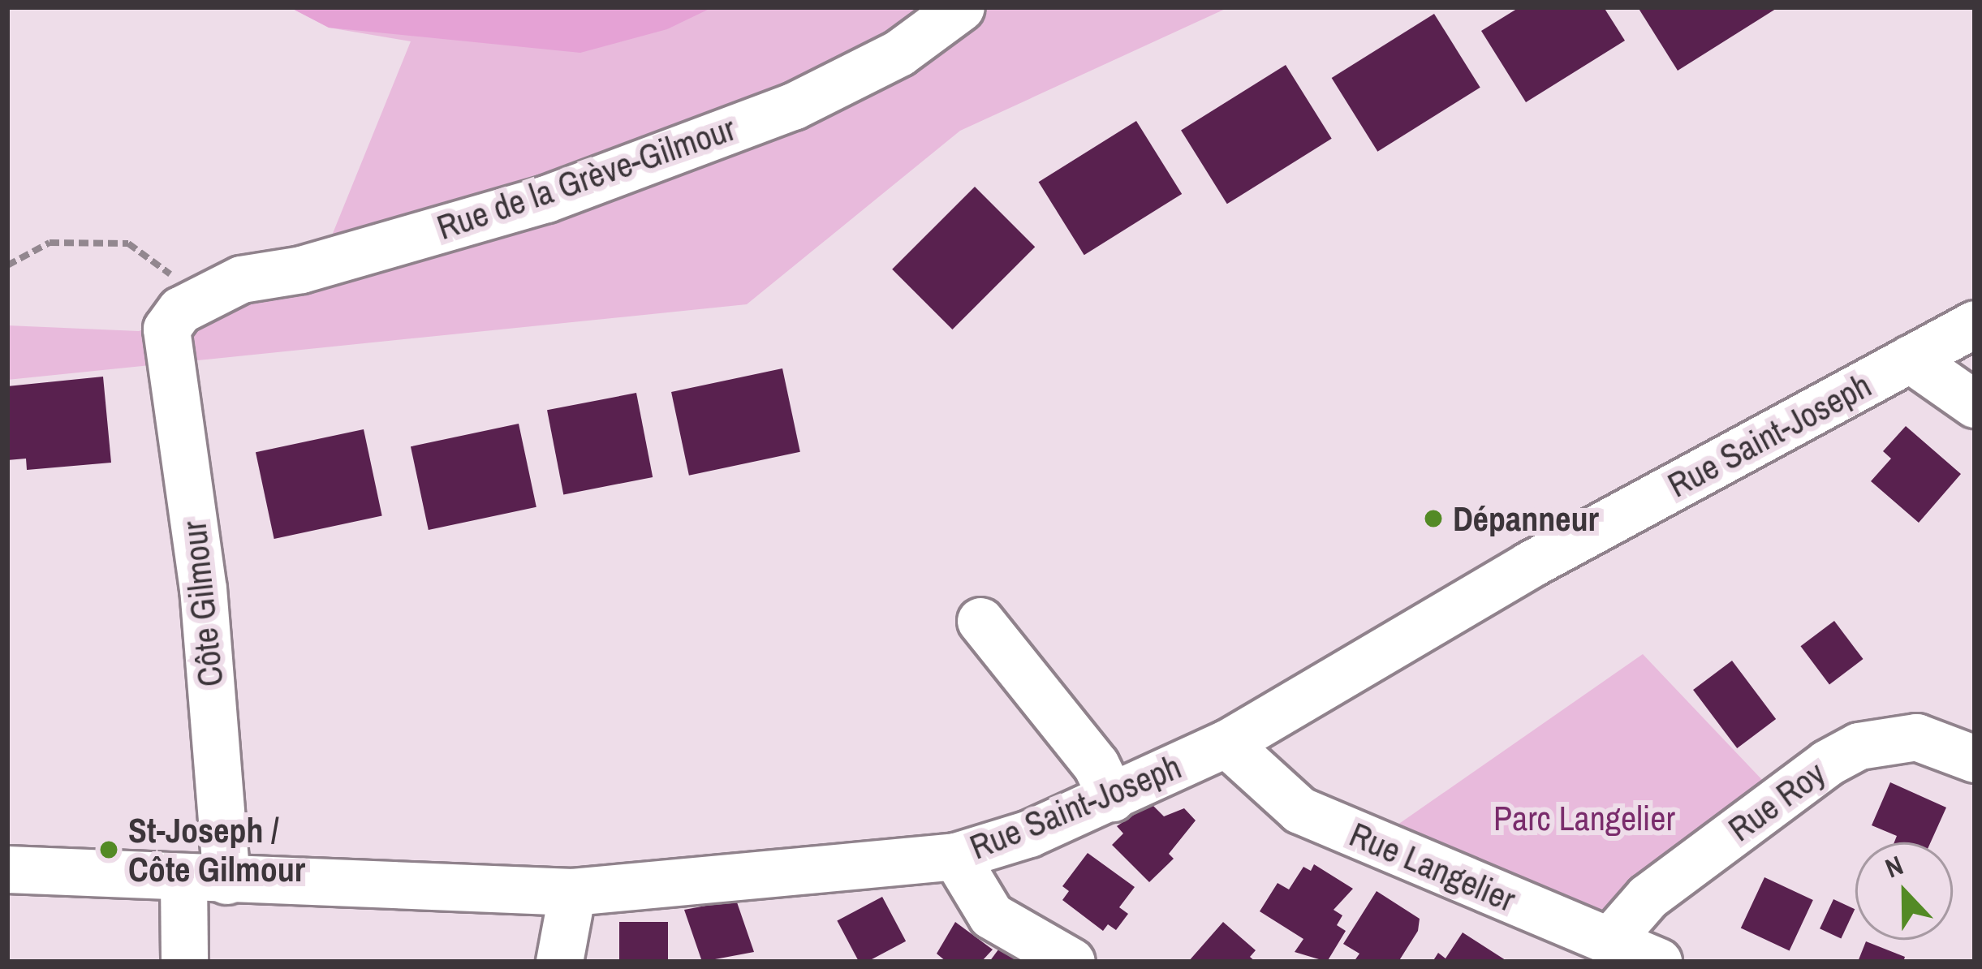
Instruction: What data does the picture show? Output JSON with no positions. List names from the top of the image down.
{
  "streets": {
    "street": [
      "Rue de la Grève-Gilmour",
      "Rue Saint-Joseph",
      "Côte Gilmour",
      "Rue Roy",
      "Rue Langelier"
    ]
  },
  "crossings": [
    ["Rue de la Grève-Gilmour", "Côte Gilmour"],
    ["Rue Saint-Joseph", "Côte Gilmour"],
    ["Rue Saint-Joseph", "Rue Langelier"],
    ["Rue Roy", "Rue Langelier"]
  ],
  "parks": ["Parc Langelier"],
  "places": ["Dépanneur", "St-Joseph / Côte Gilmour"],
  "north": "top"
}
